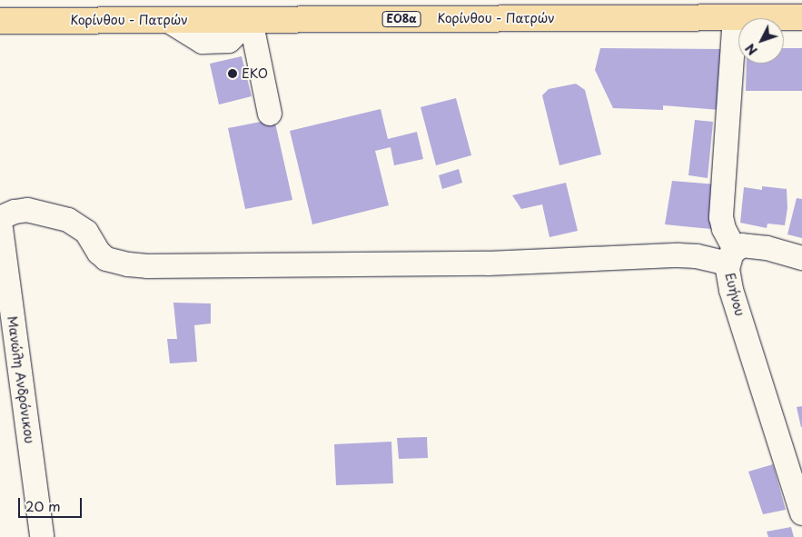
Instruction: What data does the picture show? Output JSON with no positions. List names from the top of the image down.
{
  "streets": {
    "highway": ["Κορίνθου - Πατρών", "ΕΟ8α"],
    "street": ["Ευήνου", "Μανώλη Ανδρόνικου"]
  },
  "crossings": [
    ["Κορίνθου - Πατρών", "Ευήνου"]
  ],
  "places": ["EKO"],
  "scale_bar": "20 m",
  "north": "bottom left"
}
